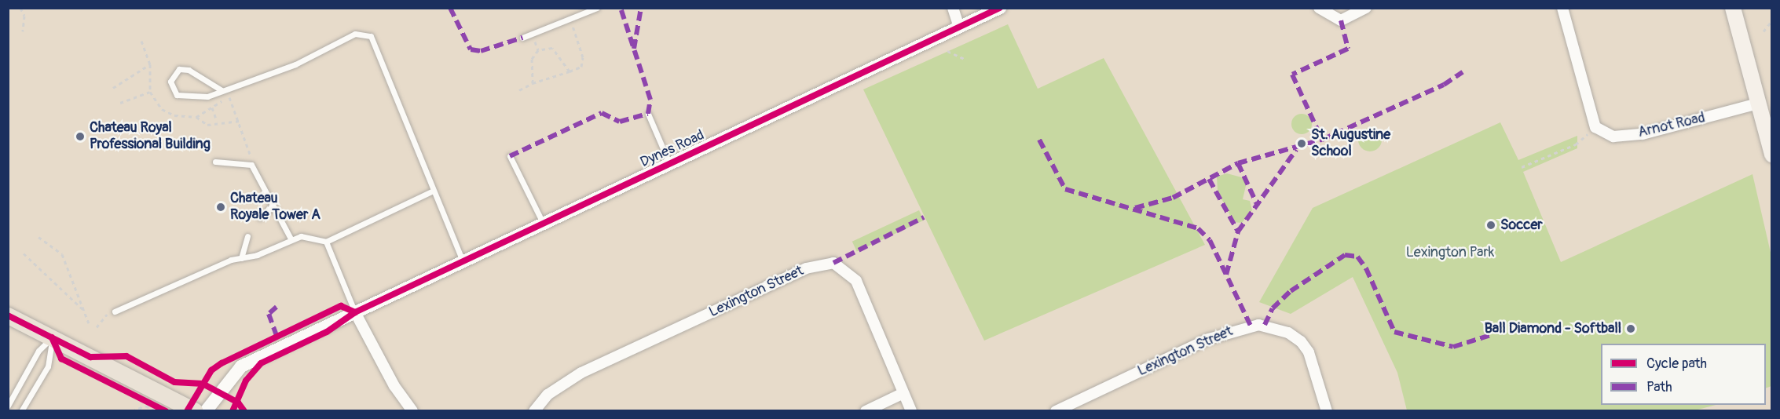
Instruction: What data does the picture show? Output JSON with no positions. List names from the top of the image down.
{
  "streets": {
    "street": ["Arnot Road", "Dynes Road", "Lexington Street"]
  },
  "parks": ["Lexington Park"],
  "places": [
    "Chateau Royal Professional Building",
    "St. Augustine School",
    "Chateau Royale Tower A",
    "Soccer",
    "Ball Diamond - Softball"
  ],
  "legend": ["Cycle path", "Path"]
}
